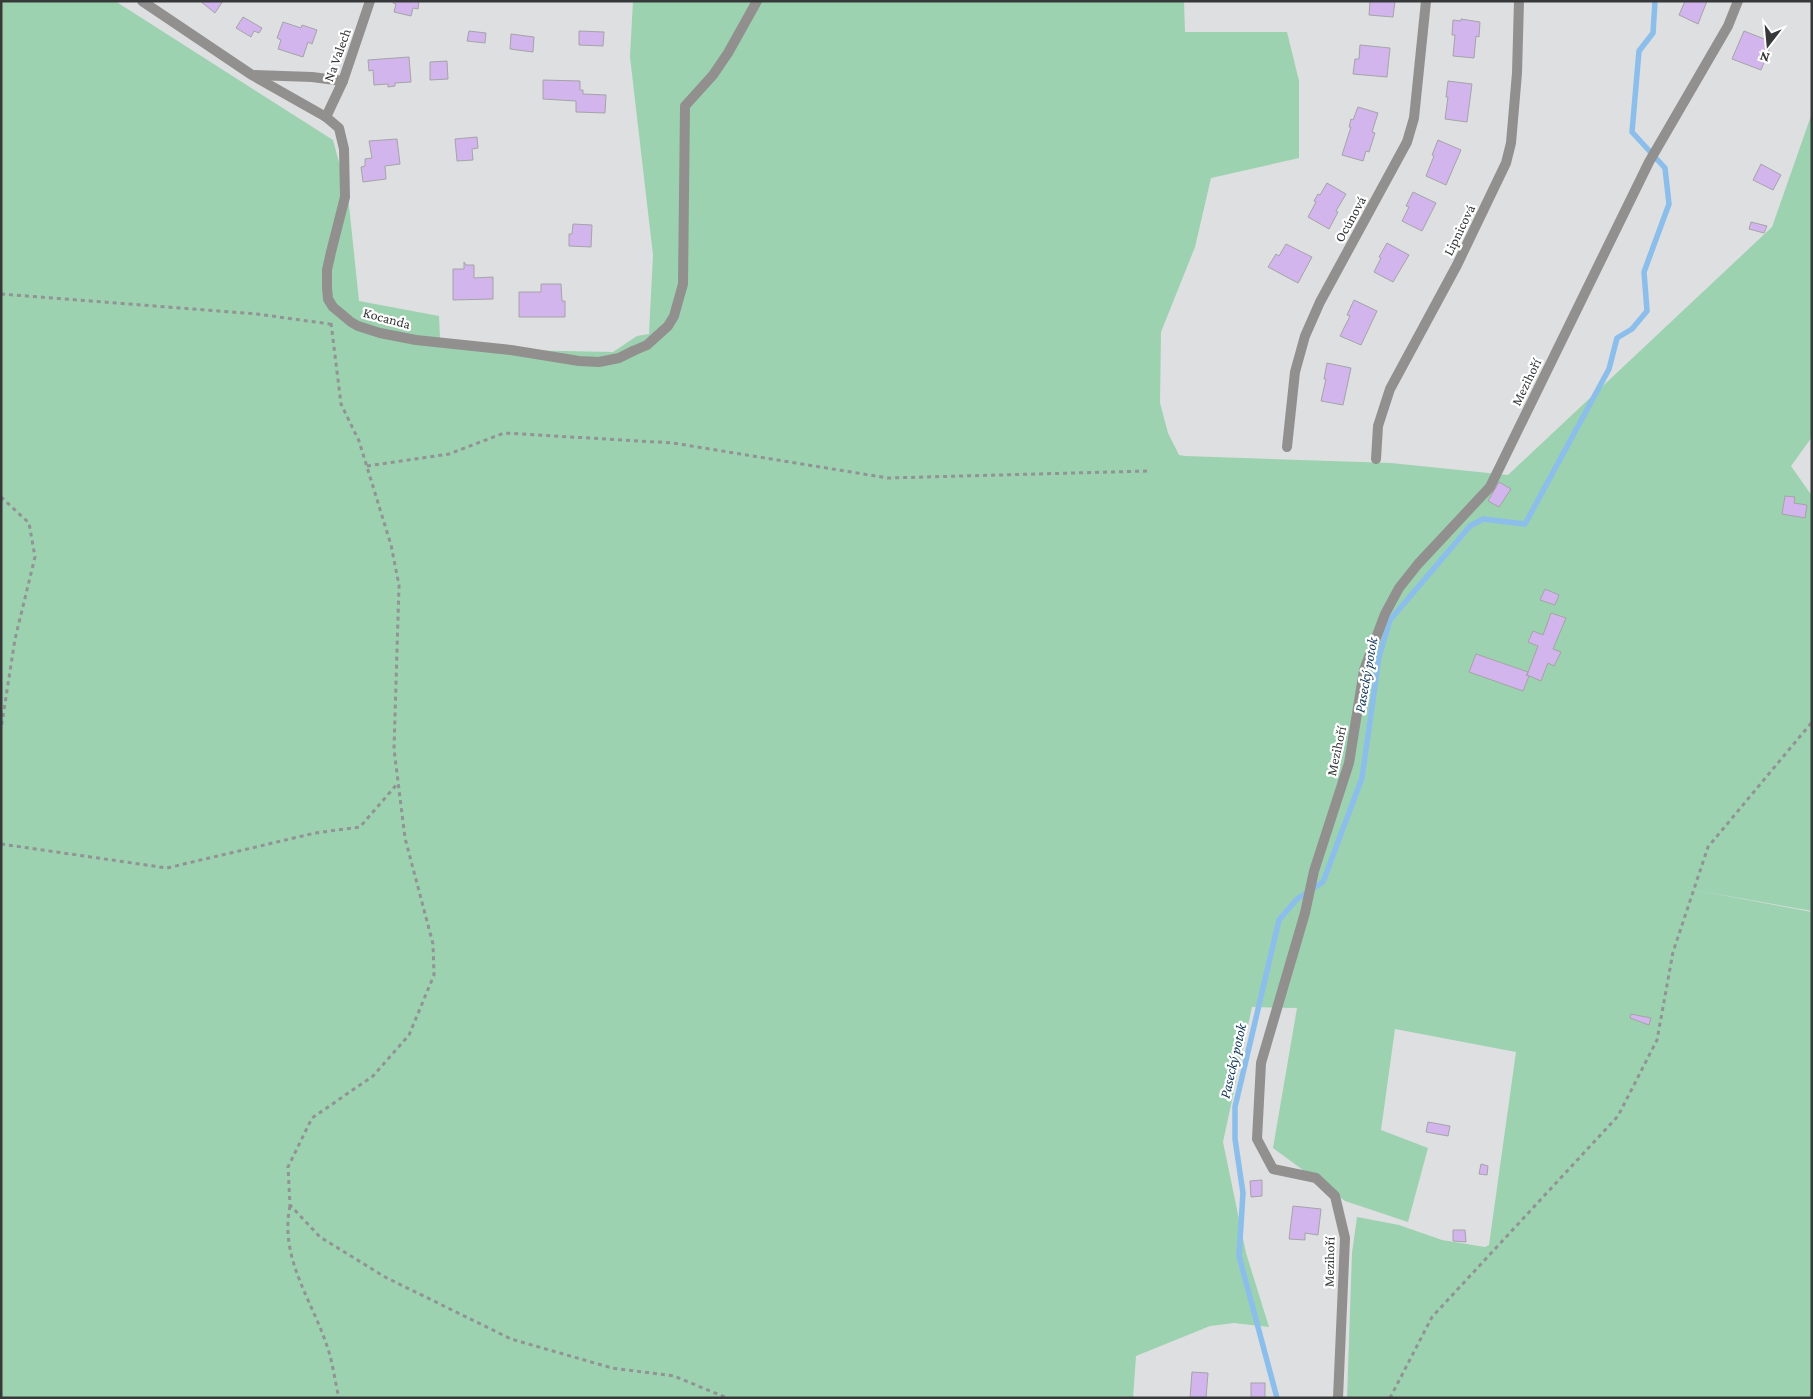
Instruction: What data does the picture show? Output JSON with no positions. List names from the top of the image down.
{
  "streets": {
    "street": [
      "Na Valech",
      "Ocúnová",
      "Lipnicová",
      "Kocanda",
      "Mezihoří"
    ]
  },
  "water": ["Pasecký potok"],
  "north": "bottom"
}
